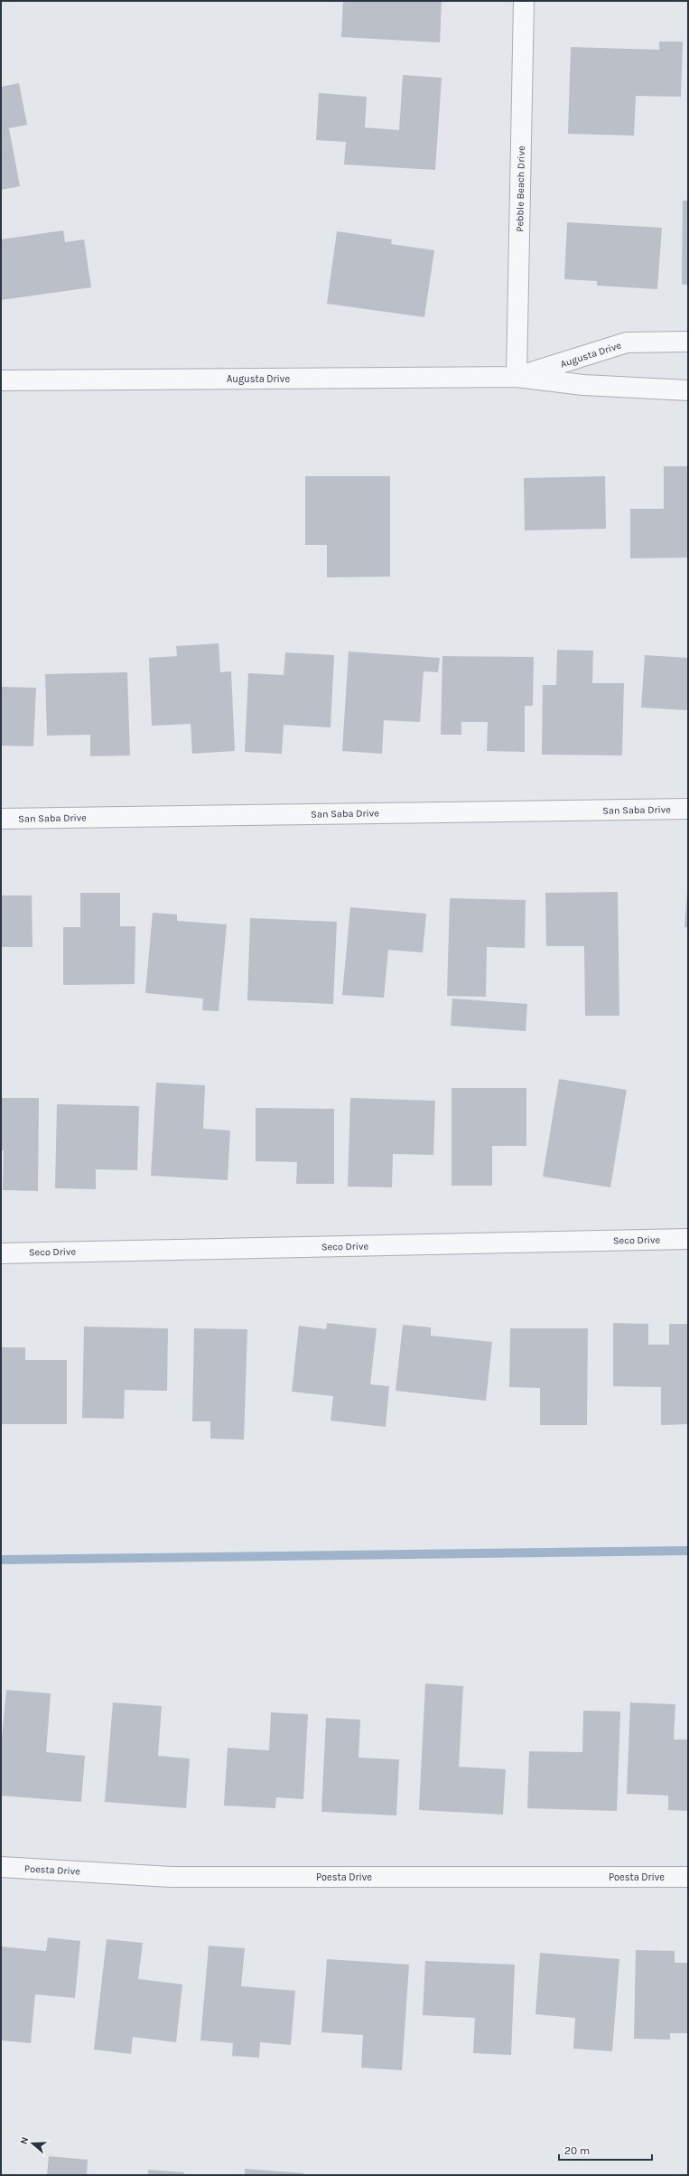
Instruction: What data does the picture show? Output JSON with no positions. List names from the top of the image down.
{
  "streets": {
    "street": [
      "Pebble Beach Drive",
      "Augusta Drive",
      "San Saba Drive",
      "Seco Drive",
      "Poesta Drive"
    ]
  },
  "crossings": [
    ["Pebble Beach Drive", "Augusta Drive"]
  ],
  "scale_bar": "20 m",
  "north": "left"
}
